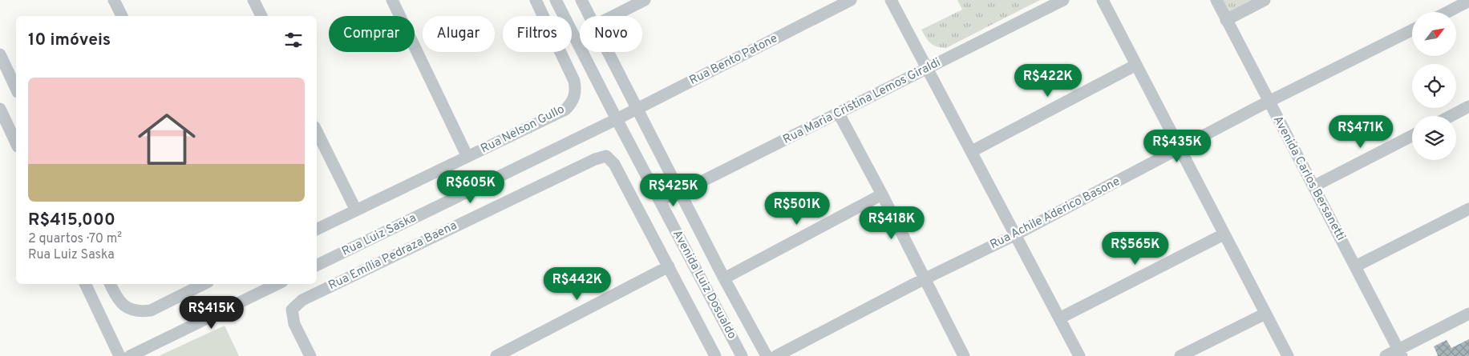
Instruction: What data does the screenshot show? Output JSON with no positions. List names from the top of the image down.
{
  "streets": {
    "street": [
      "Rua Bento Patone",
      "Rua Maria Cristina Lemos Giraldi",
      "Rua Nelson Gullo",
      "Avenida Carlos Bersanetti",
      "Rua Achile Aderico Basone",
      "Rua Luiz Saska",
      "Rua Emília Pedraza Baena",
      "Avenida Luiz Dosualdo"
    ]
  },
  "crossings": [
    ["Rua Bento Patone", "Rua Luiz Saska"],
    ["Rua Bento Patone", "Avenida Luiz Dosualdo"],
    ["Rua Maria Cristina Lemos Giraldi", "Avenida Luiz Dosualdo"],
    ["Avenida Carlos Bersanetti", "Rua Achile Aderico Basone"],
    ["Rua Luiz Saska", "Avenida Luiz Dosualdo"]
  ],
  "north": "top right",
  "page": {
    "chip": [
      "Comprar",
      "Alugar",
      "Filtros",
      "Novo"
    ],
    "heading": "10 imóveis",
    "price": [
      "R$422K",
      "R$471K",
      "R$435K",
      "R$605K",
      "R$425K",
      "R$501K",
      "R$418K",
      "R$565K",
      "R$442K",
      "R$415K"
    ],
    "list": [
      {
        "name": "R$415,000",
        "note": "2 quartos · 70 m² · Rua Luiz Saska"
      }
    ]
  }
}
